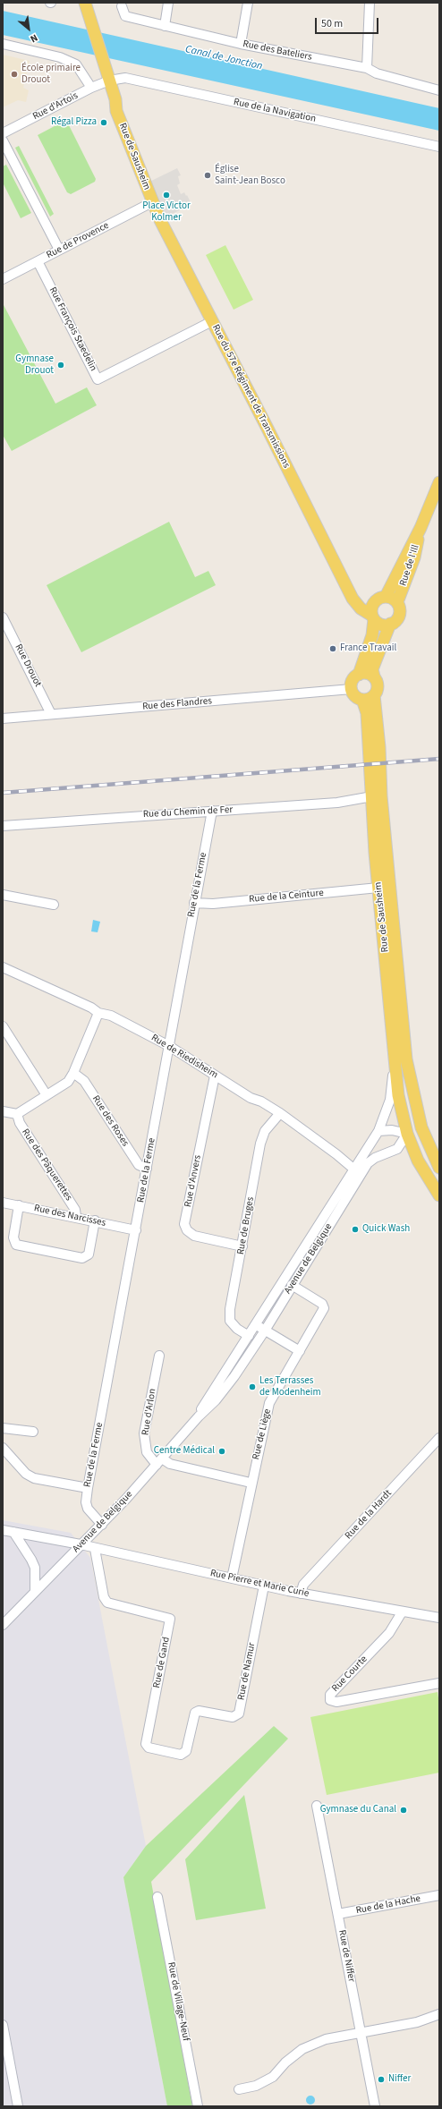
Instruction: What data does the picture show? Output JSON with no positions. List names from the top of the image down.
{
  "streets": {
    "main road": ["Rue de Sausheim", "Rue du 57e Régiment de Transmissions", "Rue de l'Ill"],
    "street": [
      "Rue des Bateliers",
      "Rue d'Artois",
      "Rue de la Navigation",
      "Rue de Provence",
      "Rue François Staedelin",
      "Rue Drouot",
      "Rue des Flandres",
      "Rue du Chemin de Fer",
      "Rue de la Ferme",
      "Rue de la Ceinture",
      "Rue de Riedisheim",
      "Rue des Roses",
      "Rue des Pâquerettes",
      "Rue d'Anvers",
      "Rue des Narcisses",
      "Rue de Bruges",
      "Avenue de Belgique",
      "Rue d'Arlon",
      "Rue de Liège",
      "Rue de la Hardt",
      "Rue Pierre et Marie Curie",
      "Rue de Gand",
      "Rue de Namur",
      "Rue Courte",
      "Rue de la Hache",
      "Rue de Niffer",
      "Rue de Village-Neuf"
    ]
  },
  "crossings": [
    ["Rue d'Artois", "Rue de la Navigation"],
    ["Rue d'Artois", "Rue de Sausheim"],
    ["Rue de la Navigation", "Rue de Sausheim"],
    ["Rue de Sausheim", "Rue de Provence"],
    ["Rue de Sausheim", "Rue du 57e Régiment de Transmissions"],
    ["Rue de Sausheim", "Rue des Flandres"],
    ["Rue de Sausheim", "Rue du Chemin de Fer"],
    ["Rue de Sausheim", "Rue de la Ceinture"],
    ["Rue de Sausheim", "Avenue de Belgique"],
    ["Rue de Provence", "Rue François Staedelin"],
    ["Rue de Provence", "Rue du 57e Régiment de Transmissions"],
    ["Rue François Staedelin", "Rue du 57e Régiment de Transmissions"],
    ["Rue du 57e Régiment de Transmissions", "Rue de l'Ill"],
    ["Rue Drouot", "Rue des Flandres"],
    ["Rue du Chemin de Fer", "Rue de la Ferme"],
    ["Rue de la Ferme", "Rue de la Ceinture"],
    ["Rue de la Ferme", "Rue de Riedisheim"],
    ["Rue de la Ferme", "Rue des Roses"],
    ["Rue de la Ferme", "Rue des Narcisses"],
    ["Rue de la Ferme", "Avenue de Belgique"],
    ["Rue de Riedisheim", "Rue d'Anvers"],
    ["Rue de Riedisheim", "Rue de Bruges"],
    ["Rue de Riedisheim", "Avenue de Belgique"],
    ["Rue des Pâquerettes", "Rue des Narcisses"],
    ["Rue d'Anvers", "Rue de Bruges"],
    ["Rue de Bruges", "Avenue de Belgique"],
    ["Avenue de Belgique", "Rue d'Arlon"],
    ["Avenue de Belgique", "Rue de Liège"],
    ["Avenue de Belgique", "Rue Pierre et Marie Curie"],
    ["Rue de Liège", "Rue Pierre et Marie Curie"],
    ["Rue de la Hardt", "Rue Pierre et Marie Curie"],
    ["Rue Pierre et Marie Curie", "Rue de Gand"],
    ["Rue Pierre et Marie Curie", "Rue de Namur"],
    ["Rue Pierre et Marie Curie", "Rue Courte"],
    ["Rue de Gand", "Rue de Namur"],
    ["Rue de la Hache", "Rue de Niffer"]
  ],
  "water": ["Canal de Jonction"],
  "places": [
    "École primaire Drouot",
    "Régal Pizza",
    "Église Saint-Jean Bosco",
    "Place Victor Kolmer",
    "Gymnase Drouot",
    "France Travail",
    "Quick Wash",
    "Les Terrasses de Modenheim",
    "Centre Médical",
    "Gymnase du Canal",
    "Niffer"
  ],
  "scale_bar": "50 m",
  "north": "bottom right"
}
